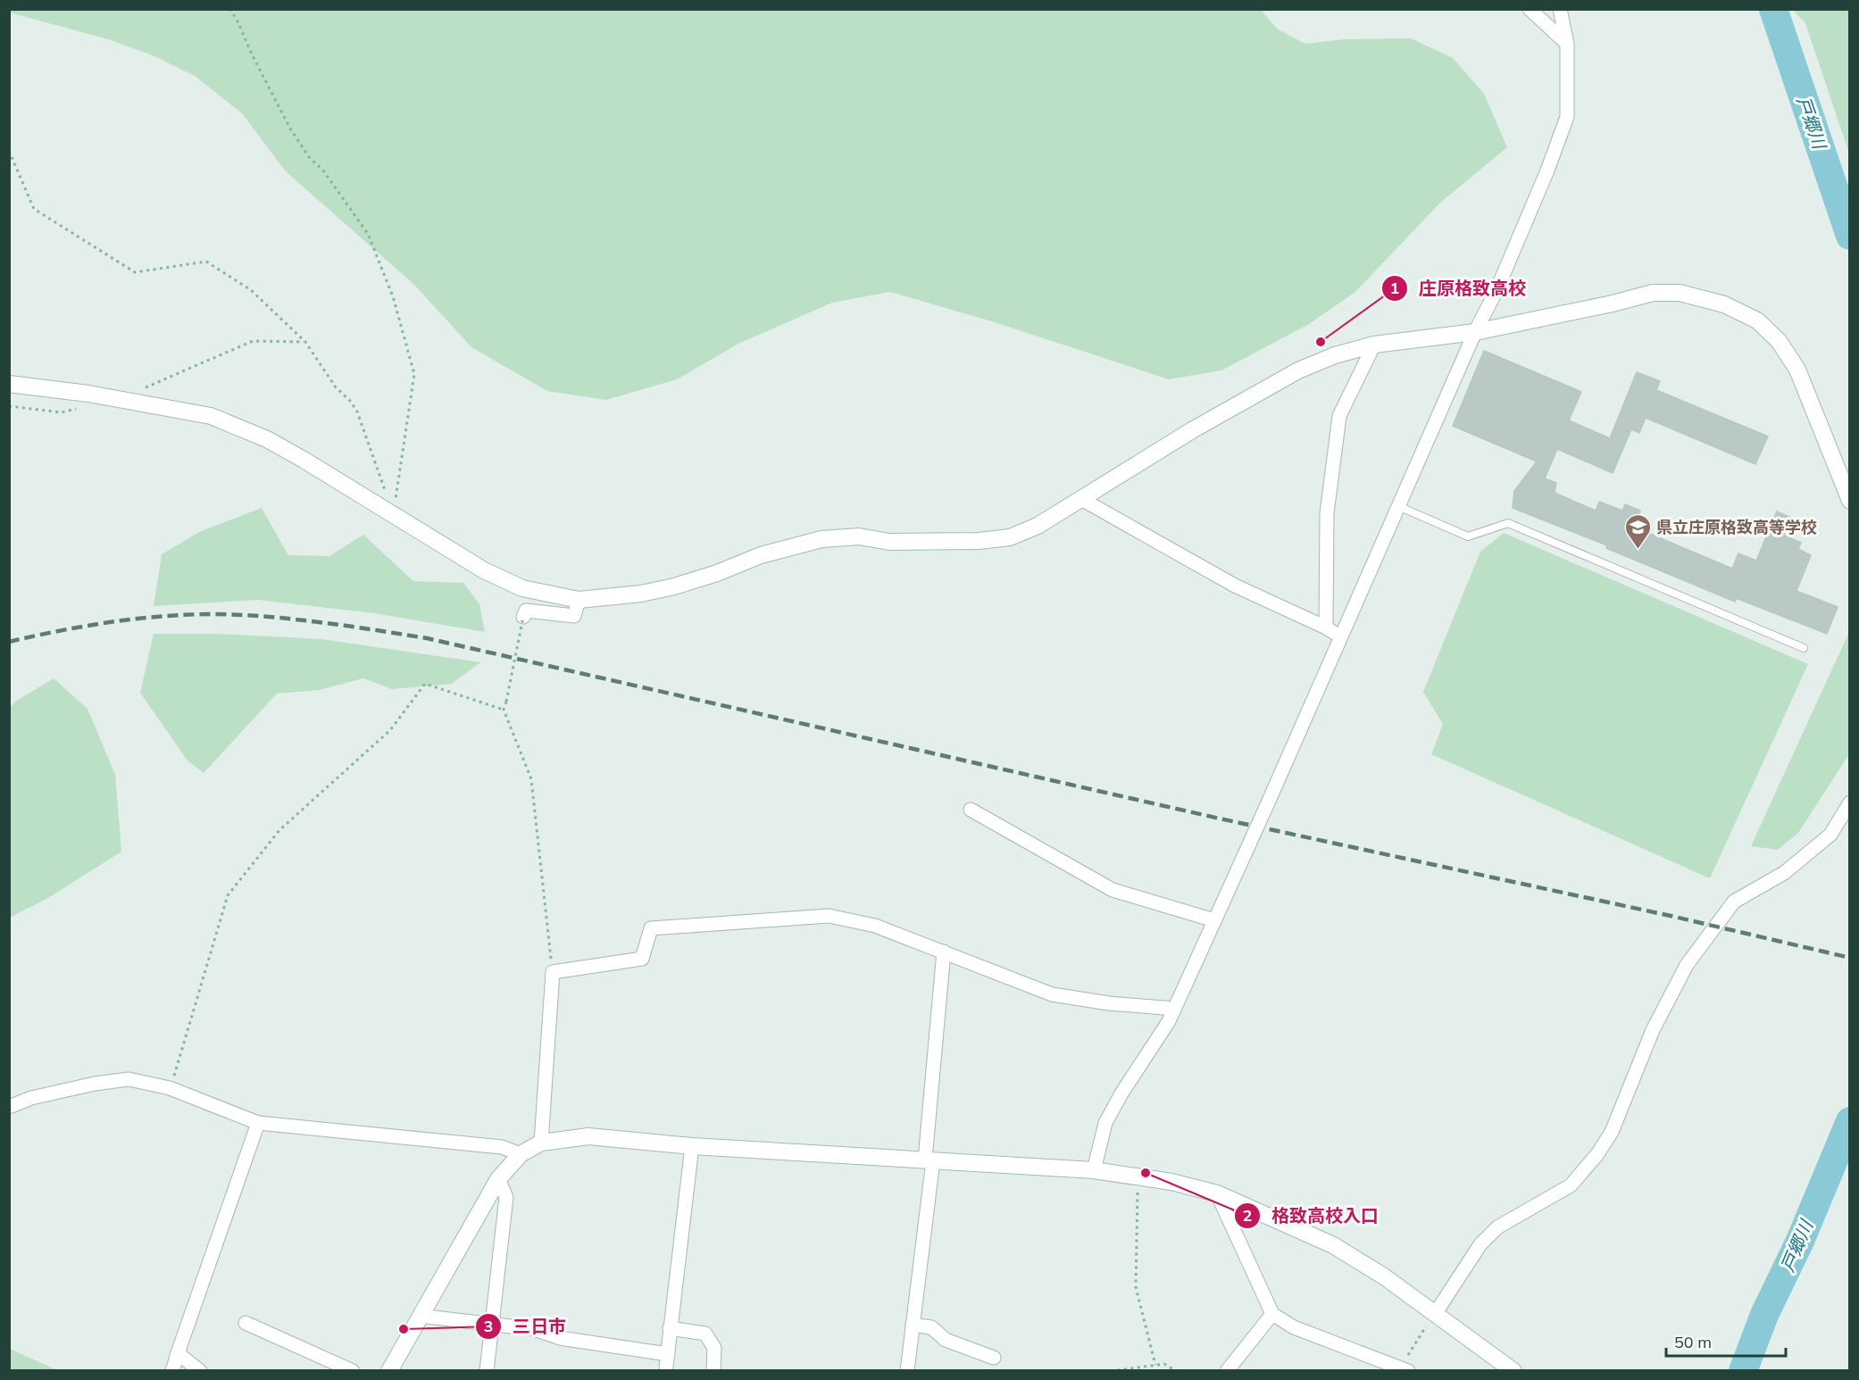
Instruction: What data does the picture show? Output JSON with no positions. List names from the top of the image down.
{
  "water": ["戸郷川"],
  "places": {
    "other": ["庄原格致高校", "格致高校入口", "三日市"],
    "school or university": ["県立庄原格致高等学校"]
  },
  "scale_bar": "50 m"
}
